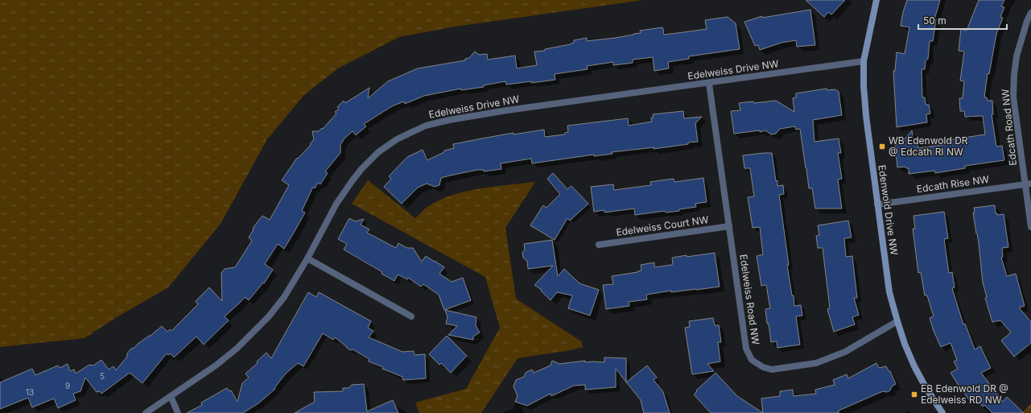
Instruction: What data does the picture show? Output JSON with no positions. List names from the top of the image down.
{
  "streets": {
    "street": [
      "Edelweiss Drive NW",
      "Edcath Road NW",
      "Edcath Rise NW",
      "Edenwold Drive NW",
      "Edelweiss Court NW",
      "Edelweiss Road NW"
    ]
  },
  "crossings": [
    ["Edelweiss Drive NW", "Edenwold Drive NW"],
    ["Edelweiss Drive NW", "Edelweiss Road NW"],
    ["Edcath Road NW", "Edcath Rise NW"],
    ["Edcath Rise NW", "Edenwold Drive NW"],
    ["Edenwold Drive NW", "Edelweiss Road NW"],
    ["Edelweiss Court NW", "Edelweiss Road NW"]
  ],
  "places": {
    "transit": ["WB Edenwold DR @ Edcath RI NW", "EB Edenwold DR @ Edelweiss RD NW"]
  },
  "house_numbers": ["5", "9", "13"],
  "scale_bar": "50 m"
}
